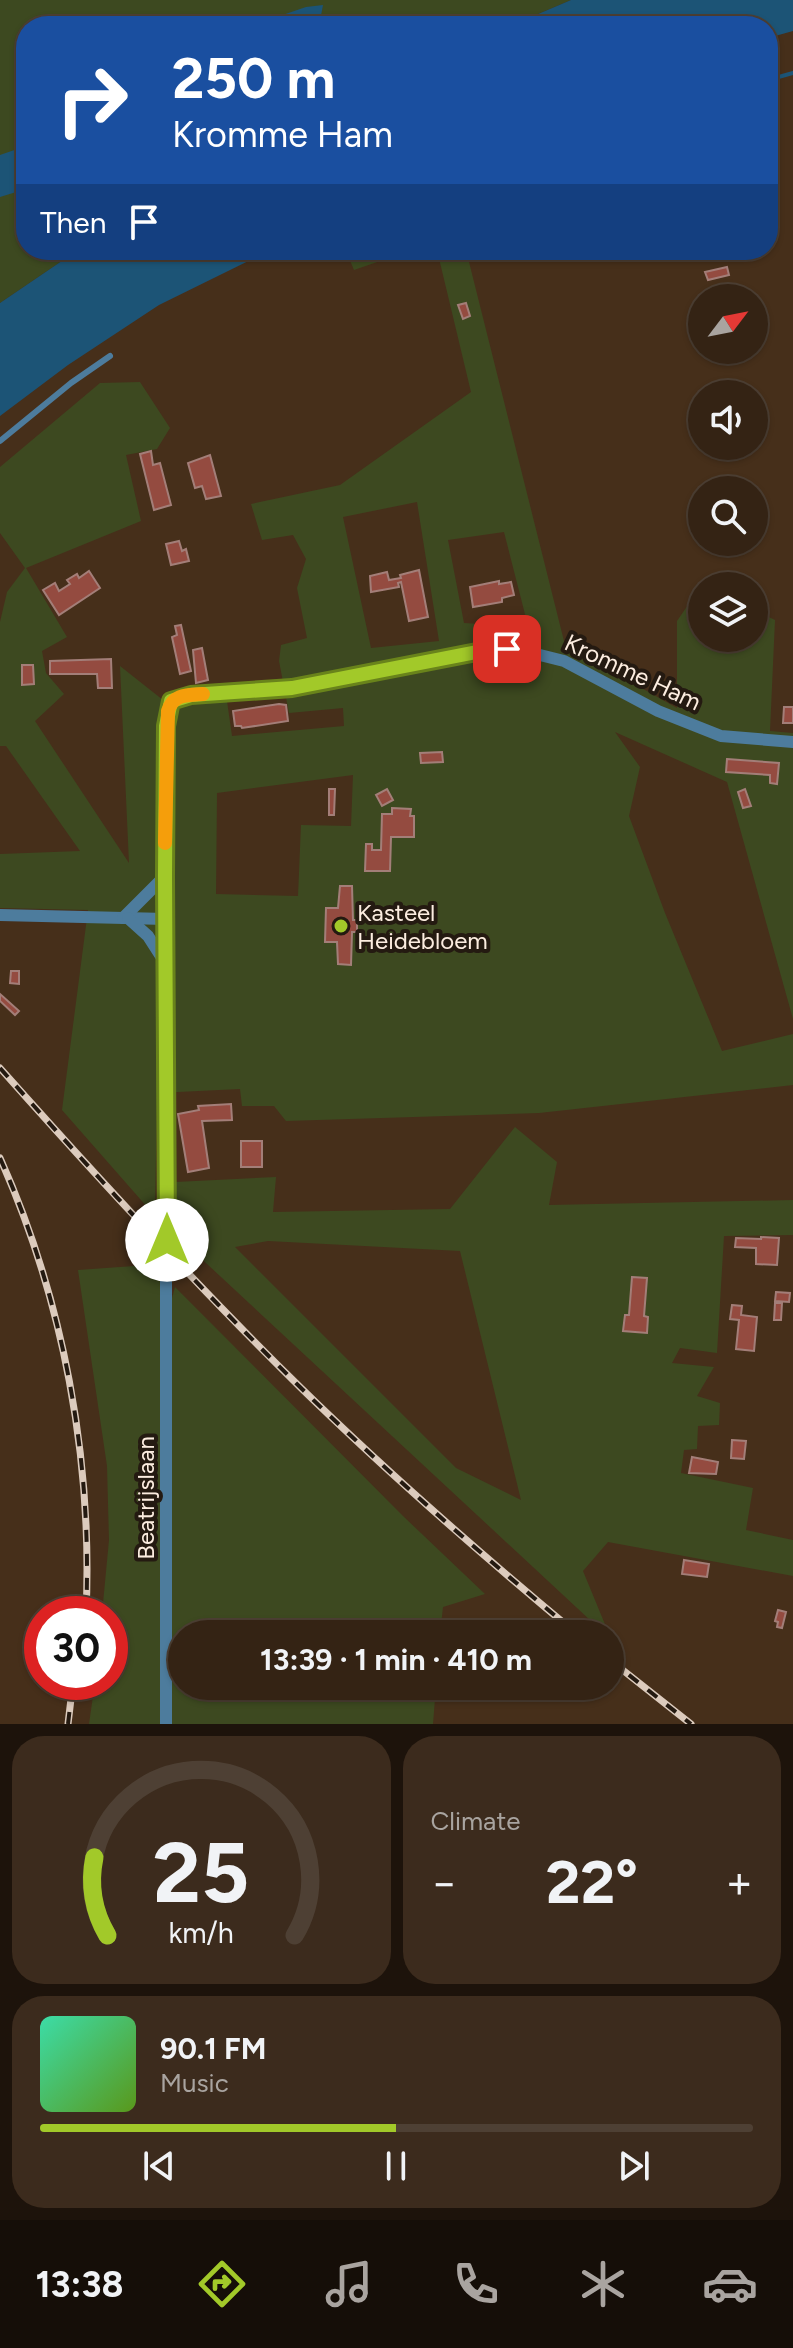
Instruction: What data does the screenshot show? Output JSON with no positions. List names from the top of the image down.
{
  "streets": {
    "street": ["Kromme Ham", "Beatrijslaan"]
  },
  "places": ["Kasteel Heidebloem"],
  "north": "top right",
  "page": {
    "turn": ["250 m", "Kromme Ham"],
    "then": "Then",
    "limit": "30",
    "trip": "13:39 · 1 min · 410 m",
    "tile": "Climate",
    "heat": ["−", "22°", "+"],
    "song": ["90.1 FM", "Music"],
    "tabs": "13:38",
    "gauge": ["25", "km/h"]
  }
}
